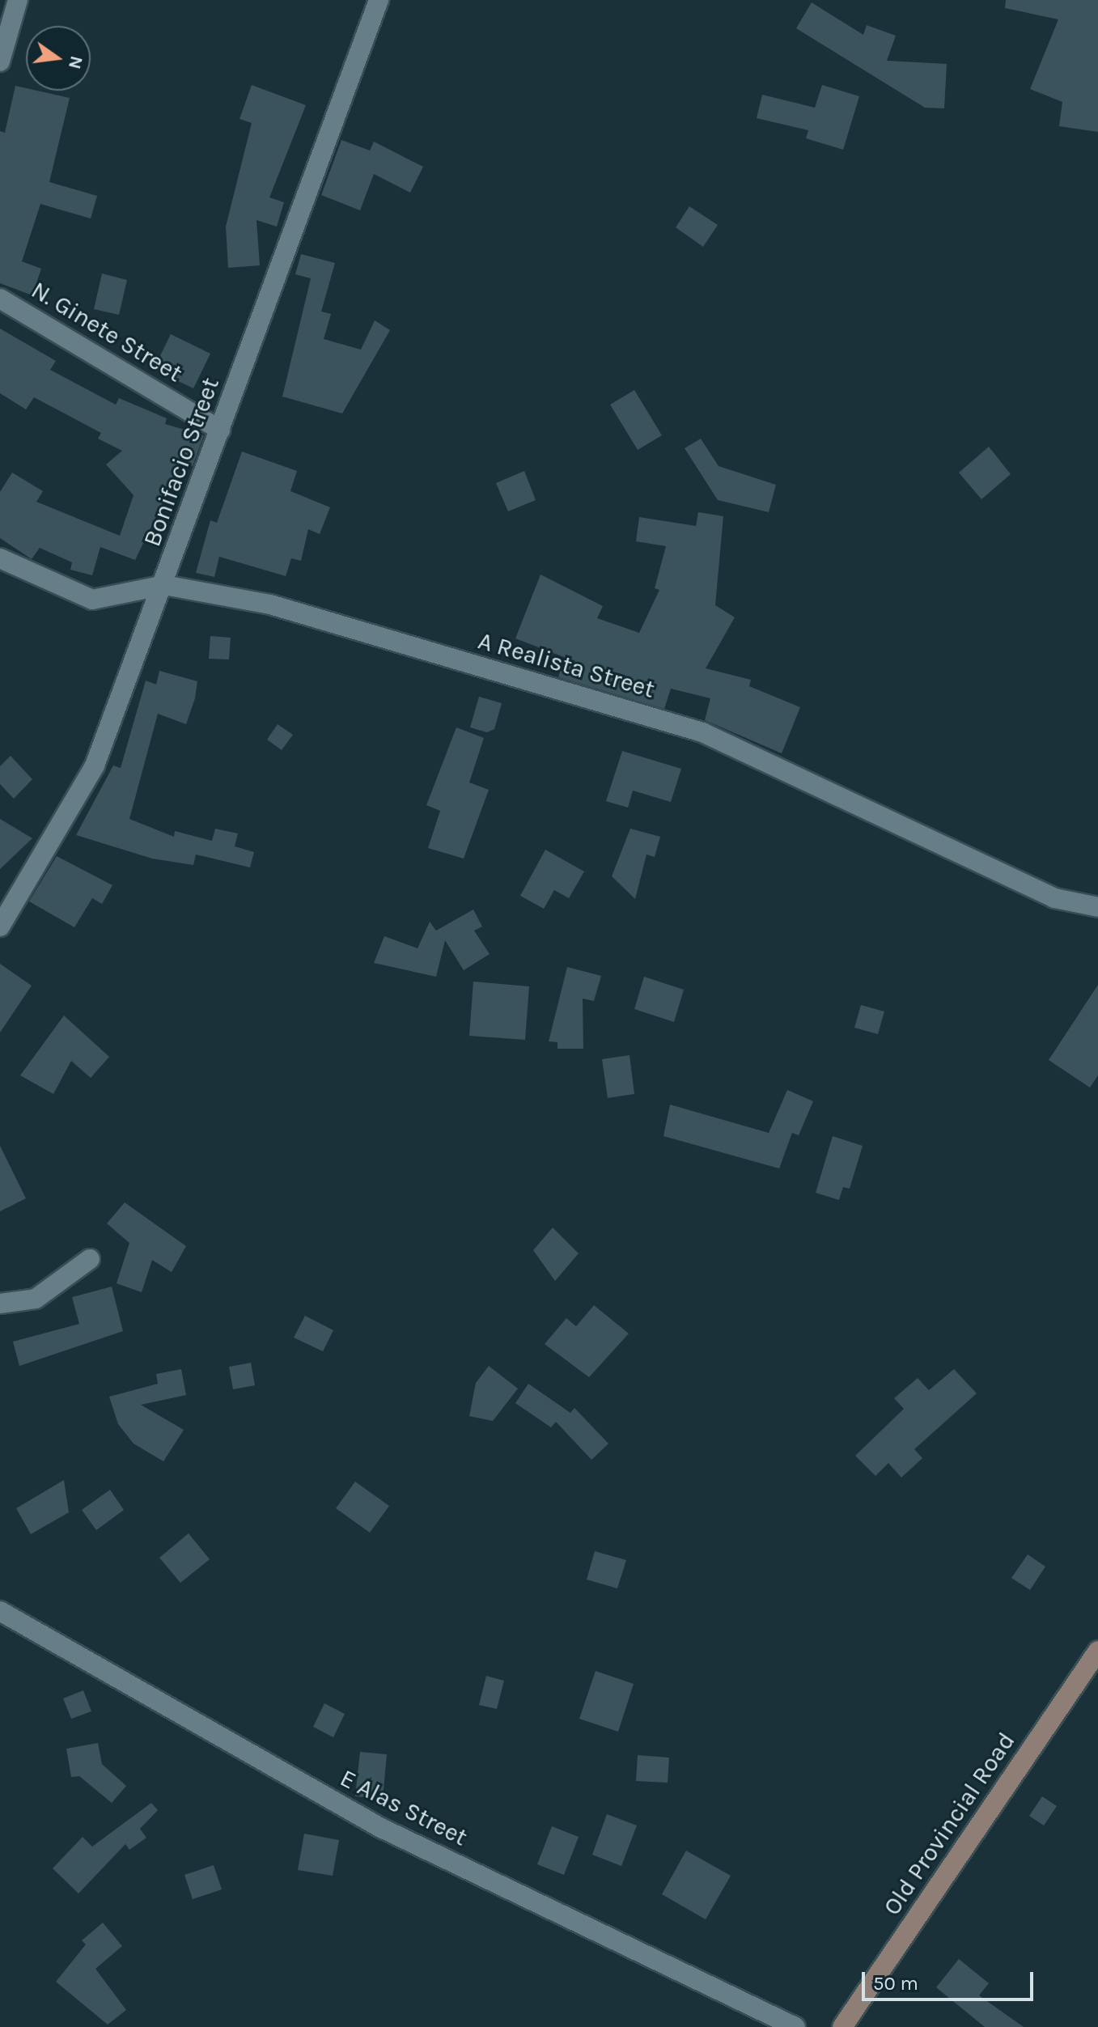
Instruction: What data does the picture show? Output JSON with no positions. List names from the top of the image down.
{
  "streets": {
    "main road": ["Old Provincial Road"],
    "street": [
      "N. Ginete Street",
      "Bonifacio Street",
      "A Realista Street",
      "E Alas Street"
    ]
  },
  "crossings": [
    ["N. Ginete Street", "Bonifacio Street"],
    ["Bonifacio Street", "A Realista Street"]
  ],
  "scale_bar": "50 m",
  "north": "right"
}
